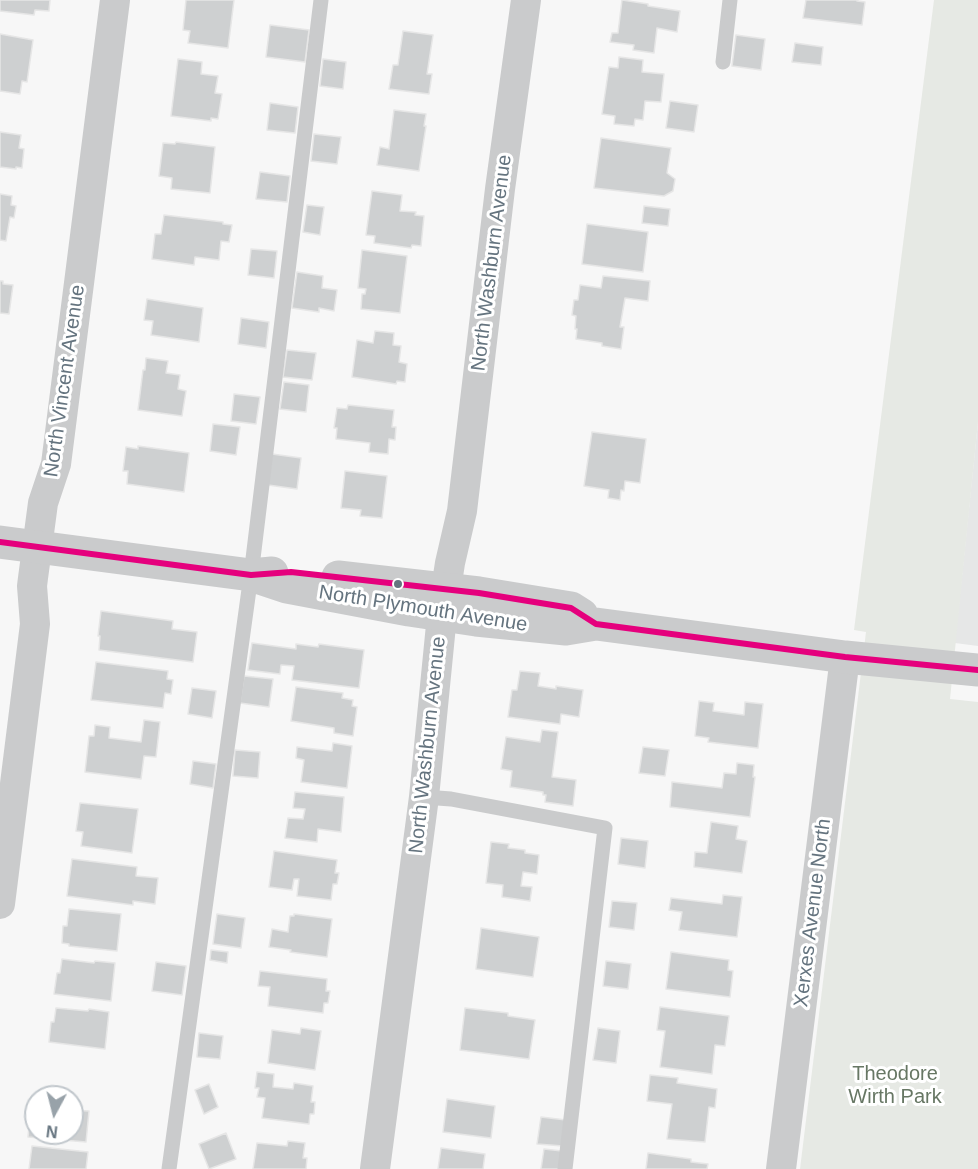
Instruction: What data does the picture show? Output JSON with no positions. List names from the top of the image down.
{
  "streets": {
    "street": [
      "North Washburn Avenue",
      "North Vincent Avenue",
      "North Plymouth Avenue",
      "Xerxes Avenue North"
    ]
  },
  "crossings": [
    ["North Washburn Avenue", "North Plymouth Avenue"],
    ["North Vincent Avenue", "North Plymouth Avenue"],
    ["North Plymouth Avenue", "Xerxes Avenue North"]
  ],
  "parks": ["Theodore Wirth Park"],
  "north": "bottom"
}
